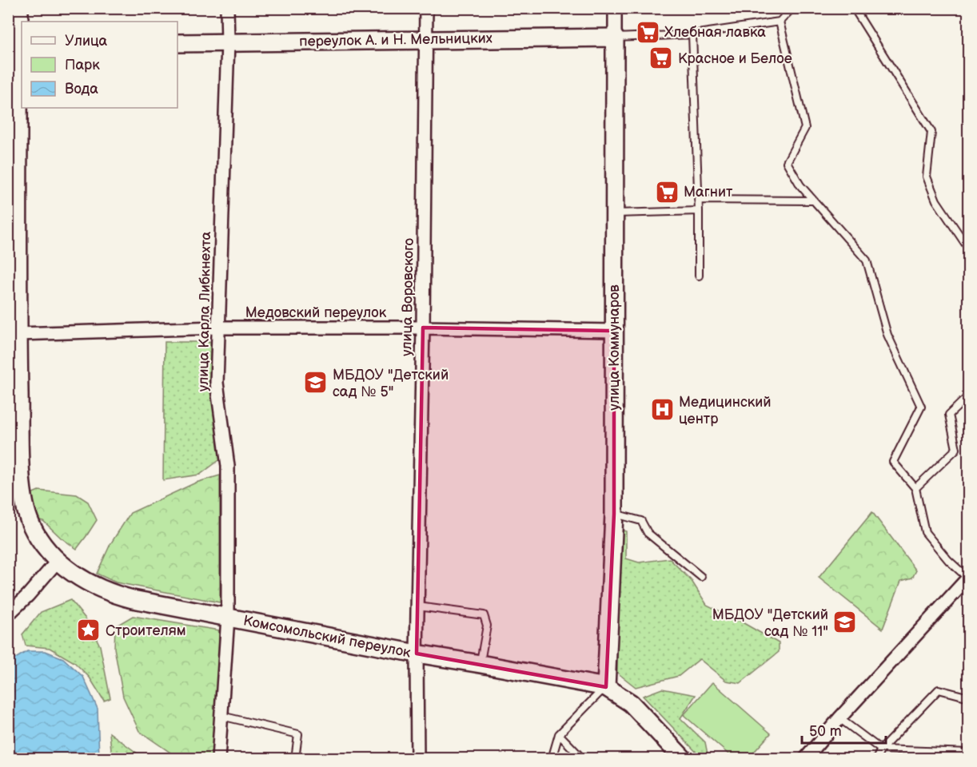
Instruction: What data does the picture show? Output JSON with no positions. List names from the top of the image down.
{
  "streets": {
    "street": [
      "переулок А. и Н. Мельницких",
      "улица Воровского",
      "улица Карла Либкнехта",
      "Медовский переулок",
      "улица Коммунаров",
      "Комсомольский переулок"
    ]
  },
  "crossings": [
    ["переулок А. и Н. Мельницких", "улица Воровского"],
    ["переулок А. и Н. Мельницких", "улица Карла Либкнехта"],
    ["переулок А. и Н. Мельницких", "улица Коммунаров"],
    ["улица Воровского", "Медовский переулок"],
    ["улица Воровского", "Комсомольский переулок"],
    ["улица Карла Либкнехта", "Медовский переулок"],
    ["улица Карла Либкнехта", "Комсомольский переулок"],
    ["Медовский переулок", "улица Коммунаров"],
    ["Медовский переулок", "Комсомольский переулок"],
    ["улица Коммунаров", "Комсомольский переулок"]
  ],
  "places": {
    "supermarket": ["Хлебная лавка", "Красное и Белое", "Магнит"],
    "school or university": ["МБДОУ \"Детский сад № 5\"", "МБДОУ \"Детский сад № 11\""],
    "hospital": ["Медицинский центр"],
    "place": ["Строителям"]
  },
  "legend": ["Улица", "Парк", "Вода"],
  "scale_bar": "50 m"
}
